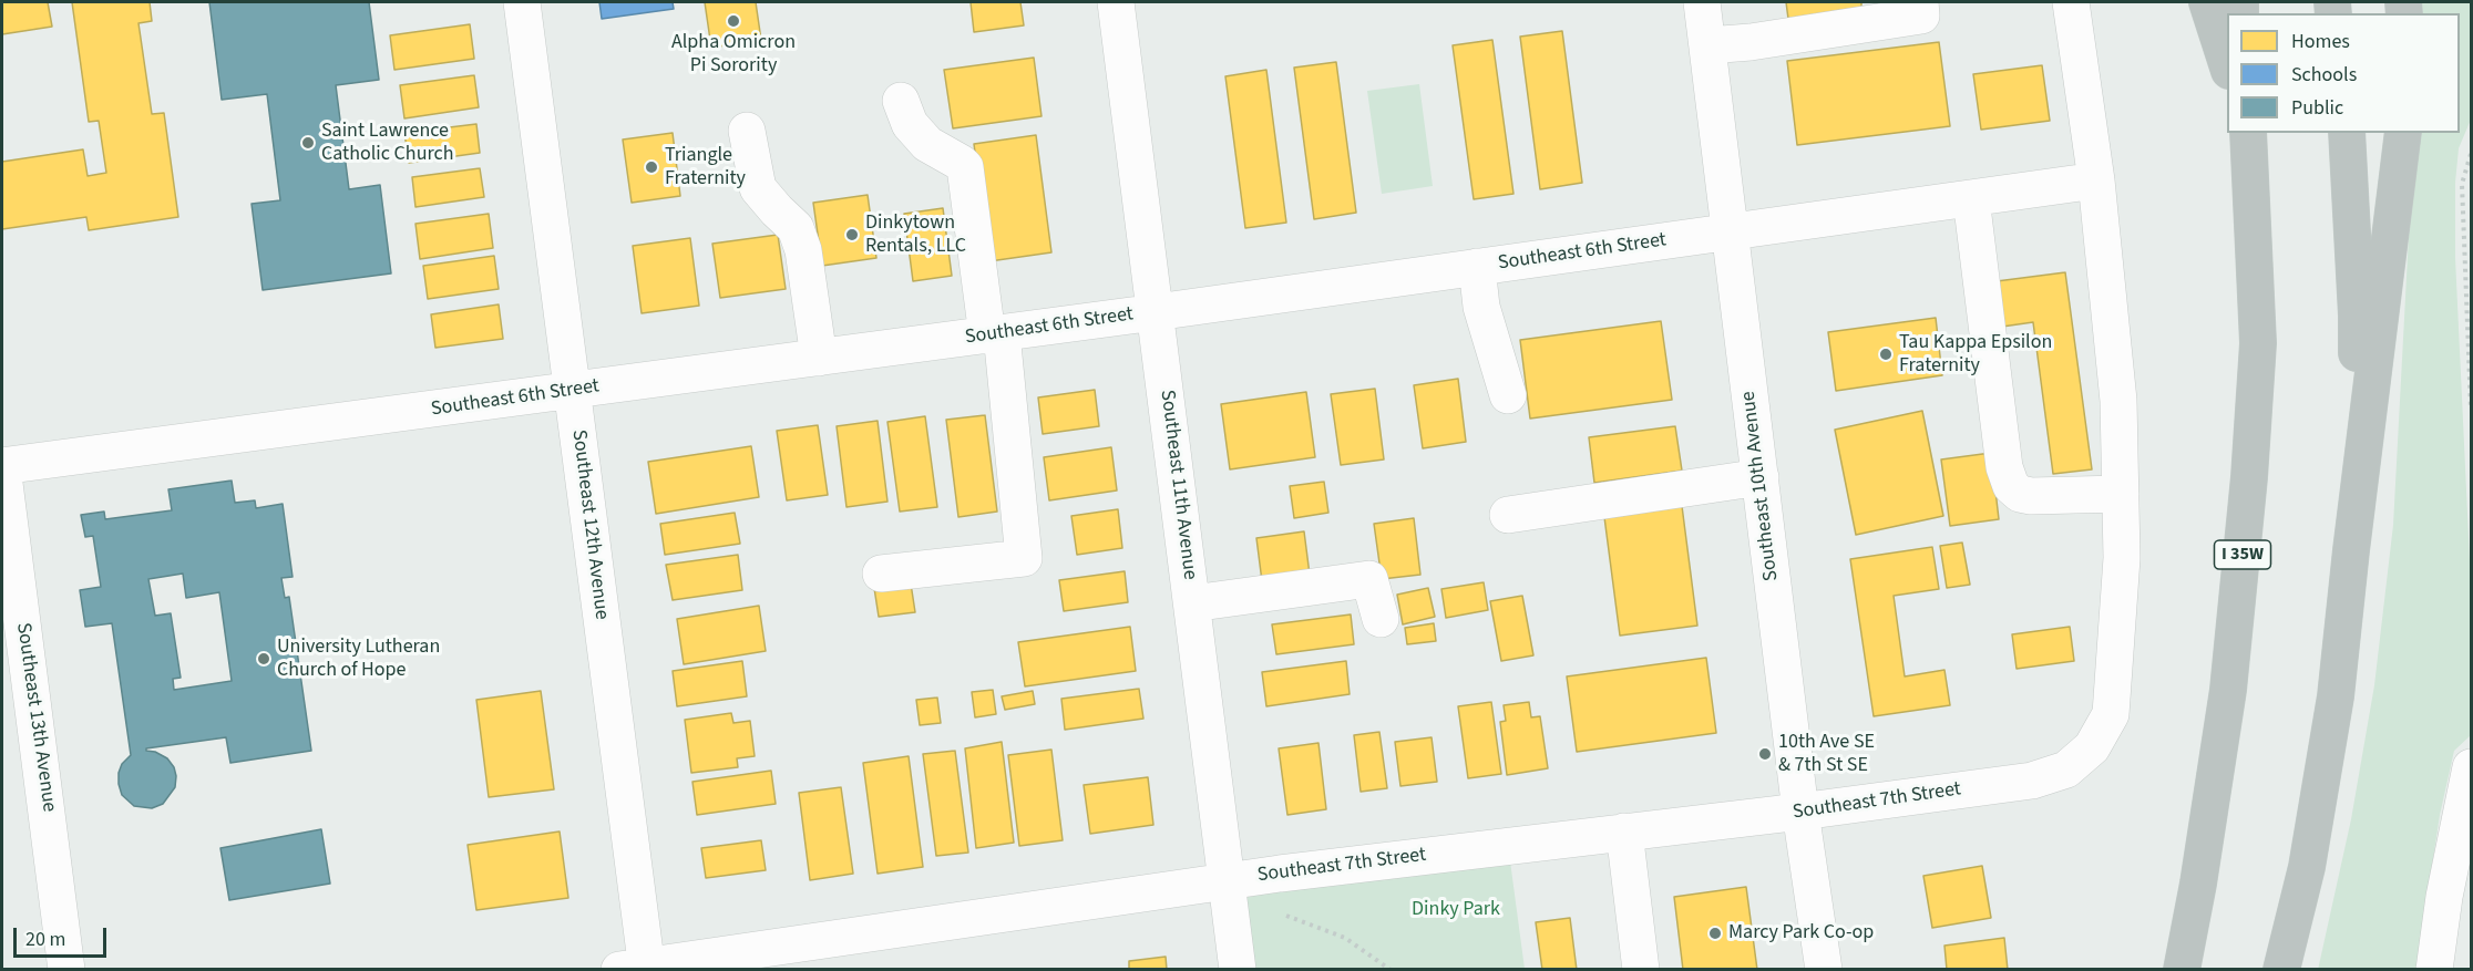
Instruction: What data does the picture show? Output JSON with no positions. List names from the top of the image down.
{
  "streets": {
    "highway": ["I 35W"],
    "street": [
      "Southeast 6th Street",
      "Southeast 11th Avenue",
      "Southeast 10th Avenue",
      "Southeast 12th Avenue",
      "Southeast 13th Avenue",
      "Southeast 7th Street"
    ]
  },
  "crossings": [
    ["Southeast 6th Street", "Southeast 11th Avenue"],
    ["Southeast 6th Street", "Southeast 10th Avenue"],
    ["Southeast 6th Street", "Southeast 12th Avenue"],
    ["Southeast 6th Street", "Southeast 13th Avenue"],
    ["Southeast 11th Avenue", "Southeast 7th Street"],
    ["Southeast 10th Avenue", "Southeast 7th Street"],
    ["Southeast 12th Avenue", "Southeast 7th Street"]
  ],
  "parks": ["Dinky Park"],
  "places": [
    "Alpha Omicron Pi Sorority",
    "Saint Lawrence Catholic Church",
    "Triangle Fraternity",
    "Dinkytown Rentals, LLC",
    "Tau Kappa Epsilon Fraternity",
    "University Lutheran Church of Hope",
    "10th Ave SE & 7th St SE",
    "Marcy Park Co-op"
  ],
  "legend": ["Homes", "Schools", "Public"],
  "scale_bar": "20 m"
}
